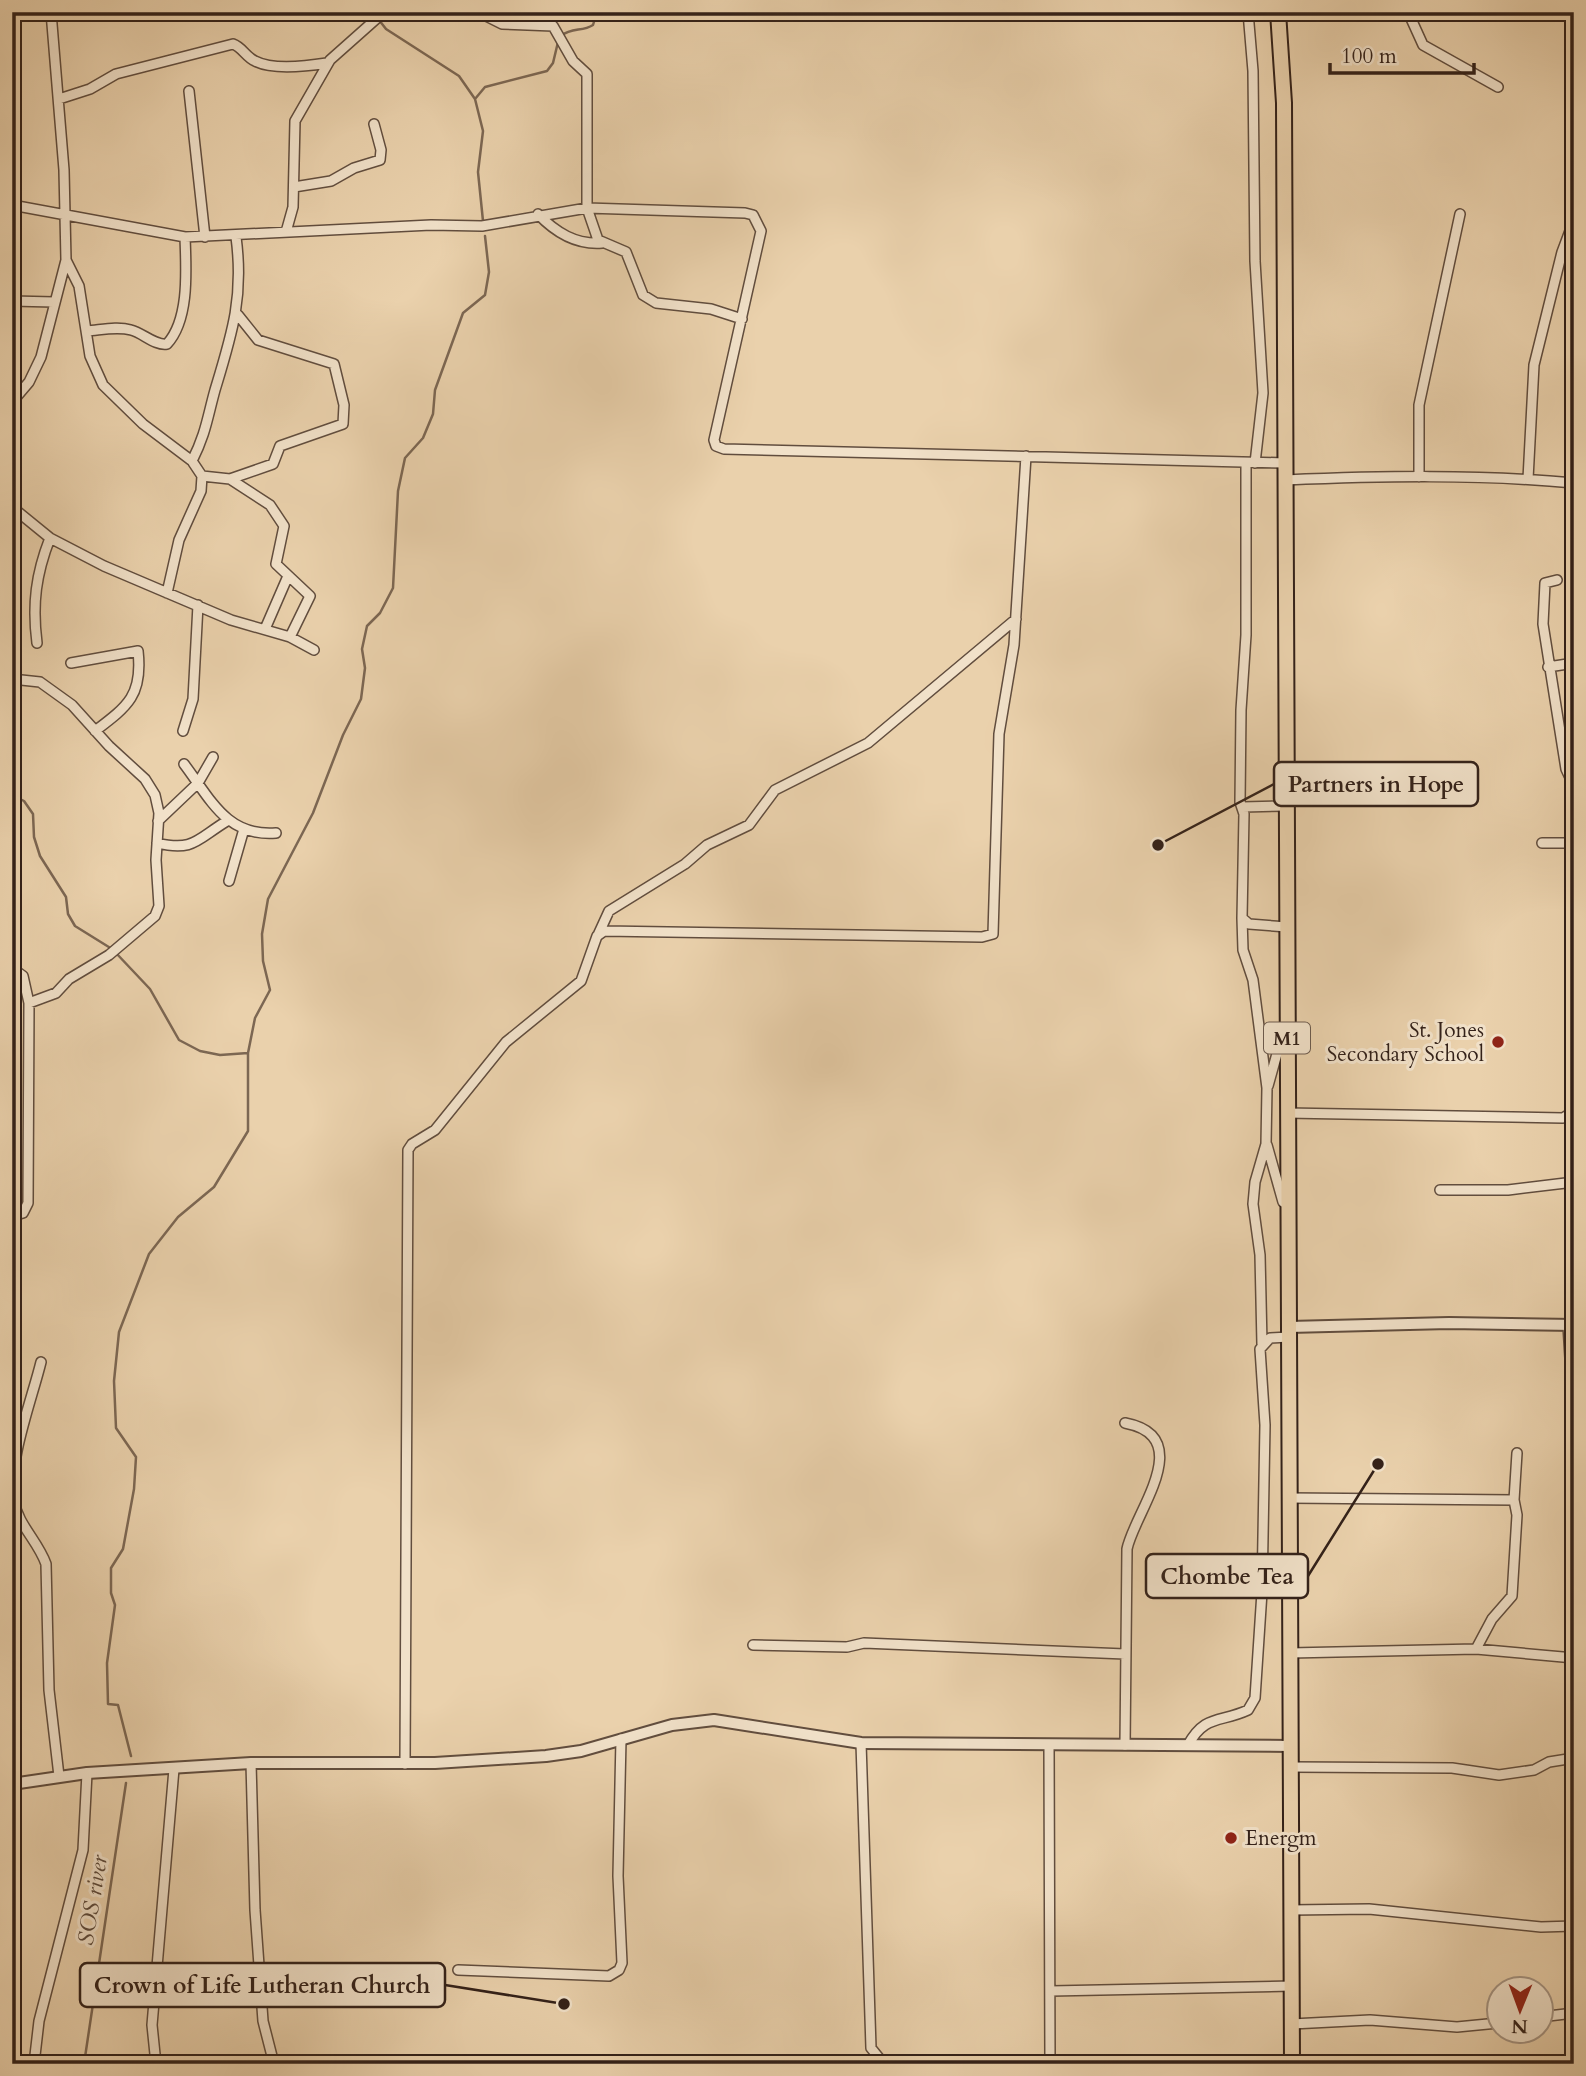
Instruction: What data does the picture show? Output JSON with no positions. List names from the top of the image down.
{
  "streets": {
    "highway": ["M1"]
  },
  "water": ["SOS river"],
  "places": [
    "Partners in Hope",
    "St. Jones Secondary School",
    "Chombe Tea",
    "Energm",
    "Crown of Life Lutheran Church"
  ],
  "scale_bar": "100 m",
  "north": "bottom"
}
